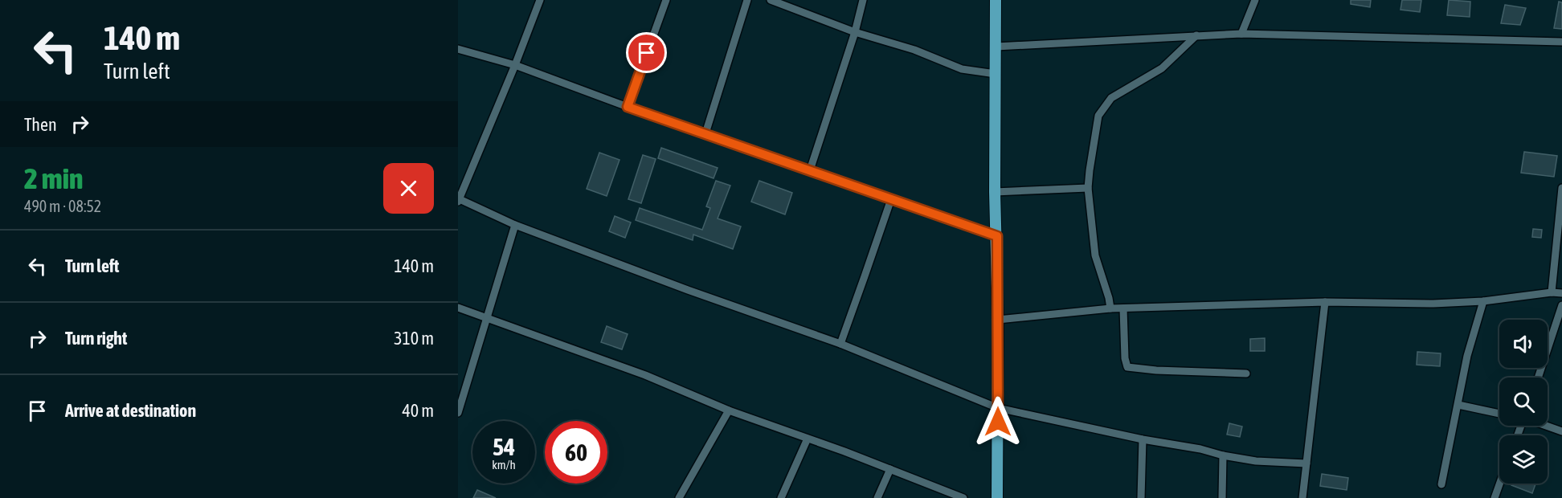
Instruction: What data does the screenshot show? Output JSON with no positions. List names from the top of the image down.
{
  "page": {
    "turn": ["140 m", "Turn left"],
    "then": "Then",
    "heading": ["2 min", "490 m · 08:52"],
    "list": [
      {
        "name": "Turn left",
        "value": "140 m"
      },
      {
        "name": "Turn right",
        "value": "310 m"
      },
      {
        "name": "Arrive at destination",
        "value": "40 m"
      }
    ],
    "speed": "54 km/h",
    "limit": "60"
  }
}
